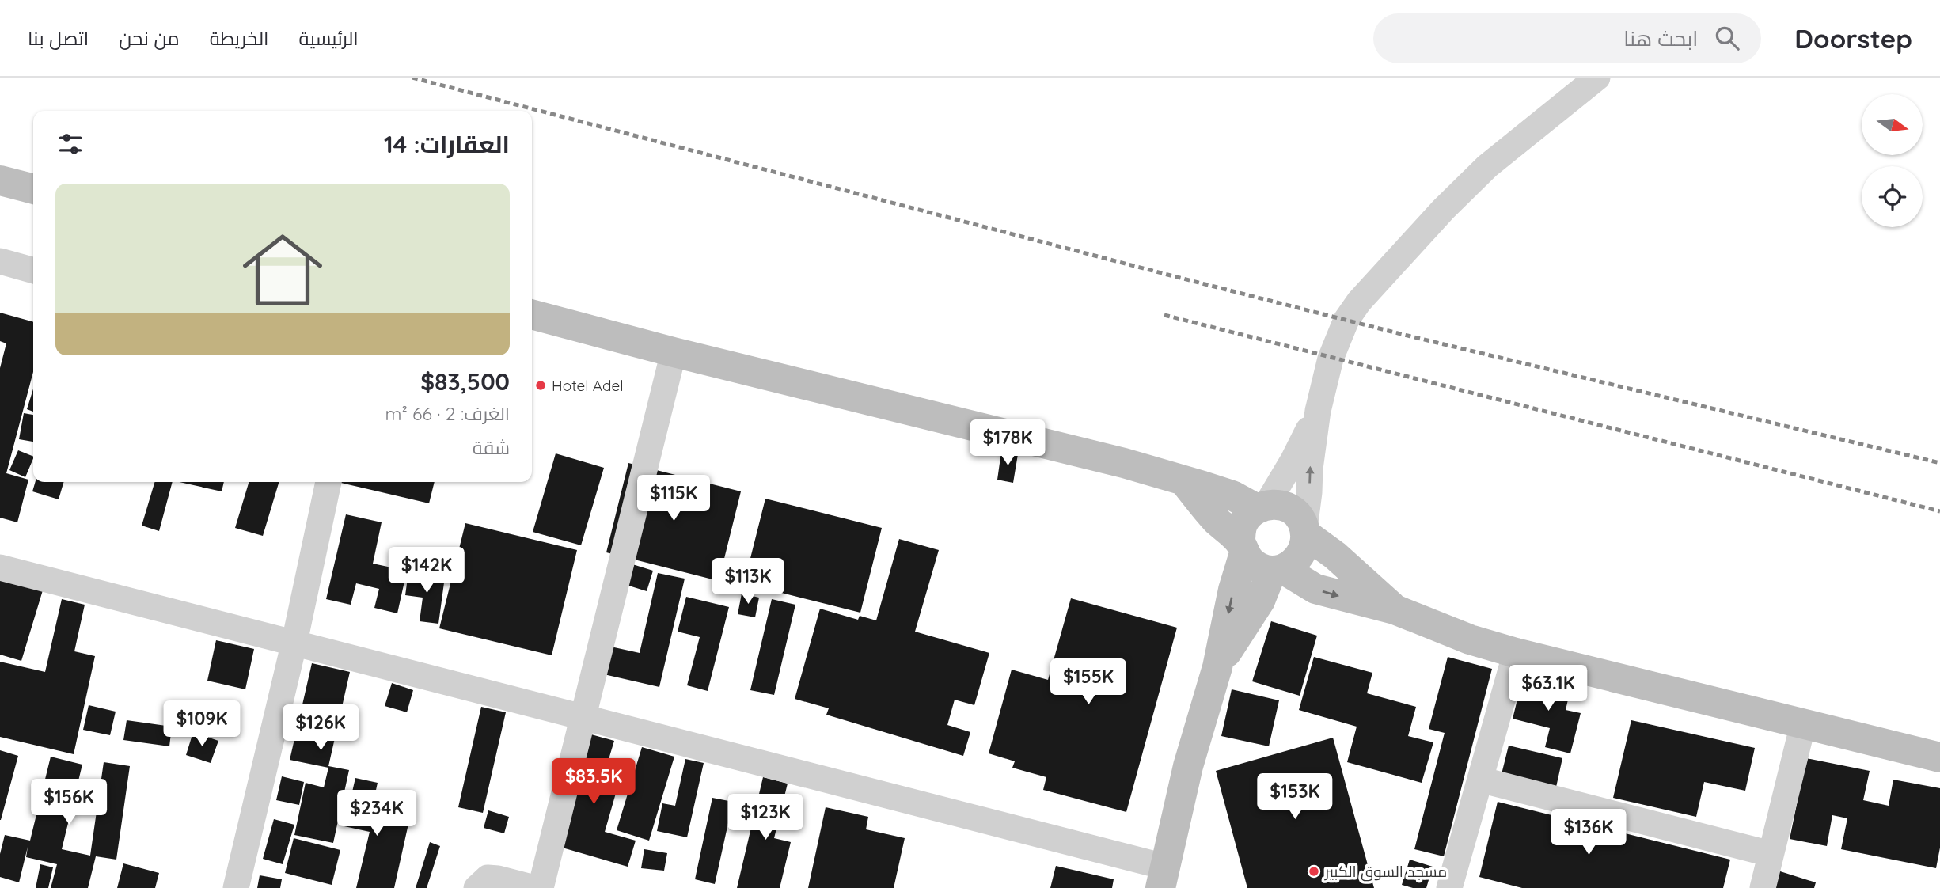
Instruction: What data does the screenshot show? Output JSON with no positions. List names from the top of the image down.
{
  "places": ["Hotel Adel", "مسجد السوق الكبير"],
  "north": "right",
  "page": {
    "header": "Doorstep",
    "search": "ابحث هنا",
    "nav": [
      "الرئيسية",
      "الخريطة",
      "من نحن",
      "اتصل بنا"
    ],
    "heading": "العقارات: 14",
    "list": [
      {
        "name": "$83,500",
        "note": "الغرف: 2 · 66 m² · شقة"
      }
    ],
    "price": [
      "$178K",
      "$115K",
      "$142K",
      "$113K",
      "$155K",
      "$63.1K",
      "$109K",
      "$126K",
      "$83.5K",
      "$153K",
      "$156K",
      "$234K",
      "$123K",
      "$136K"
    ]
  }
}
